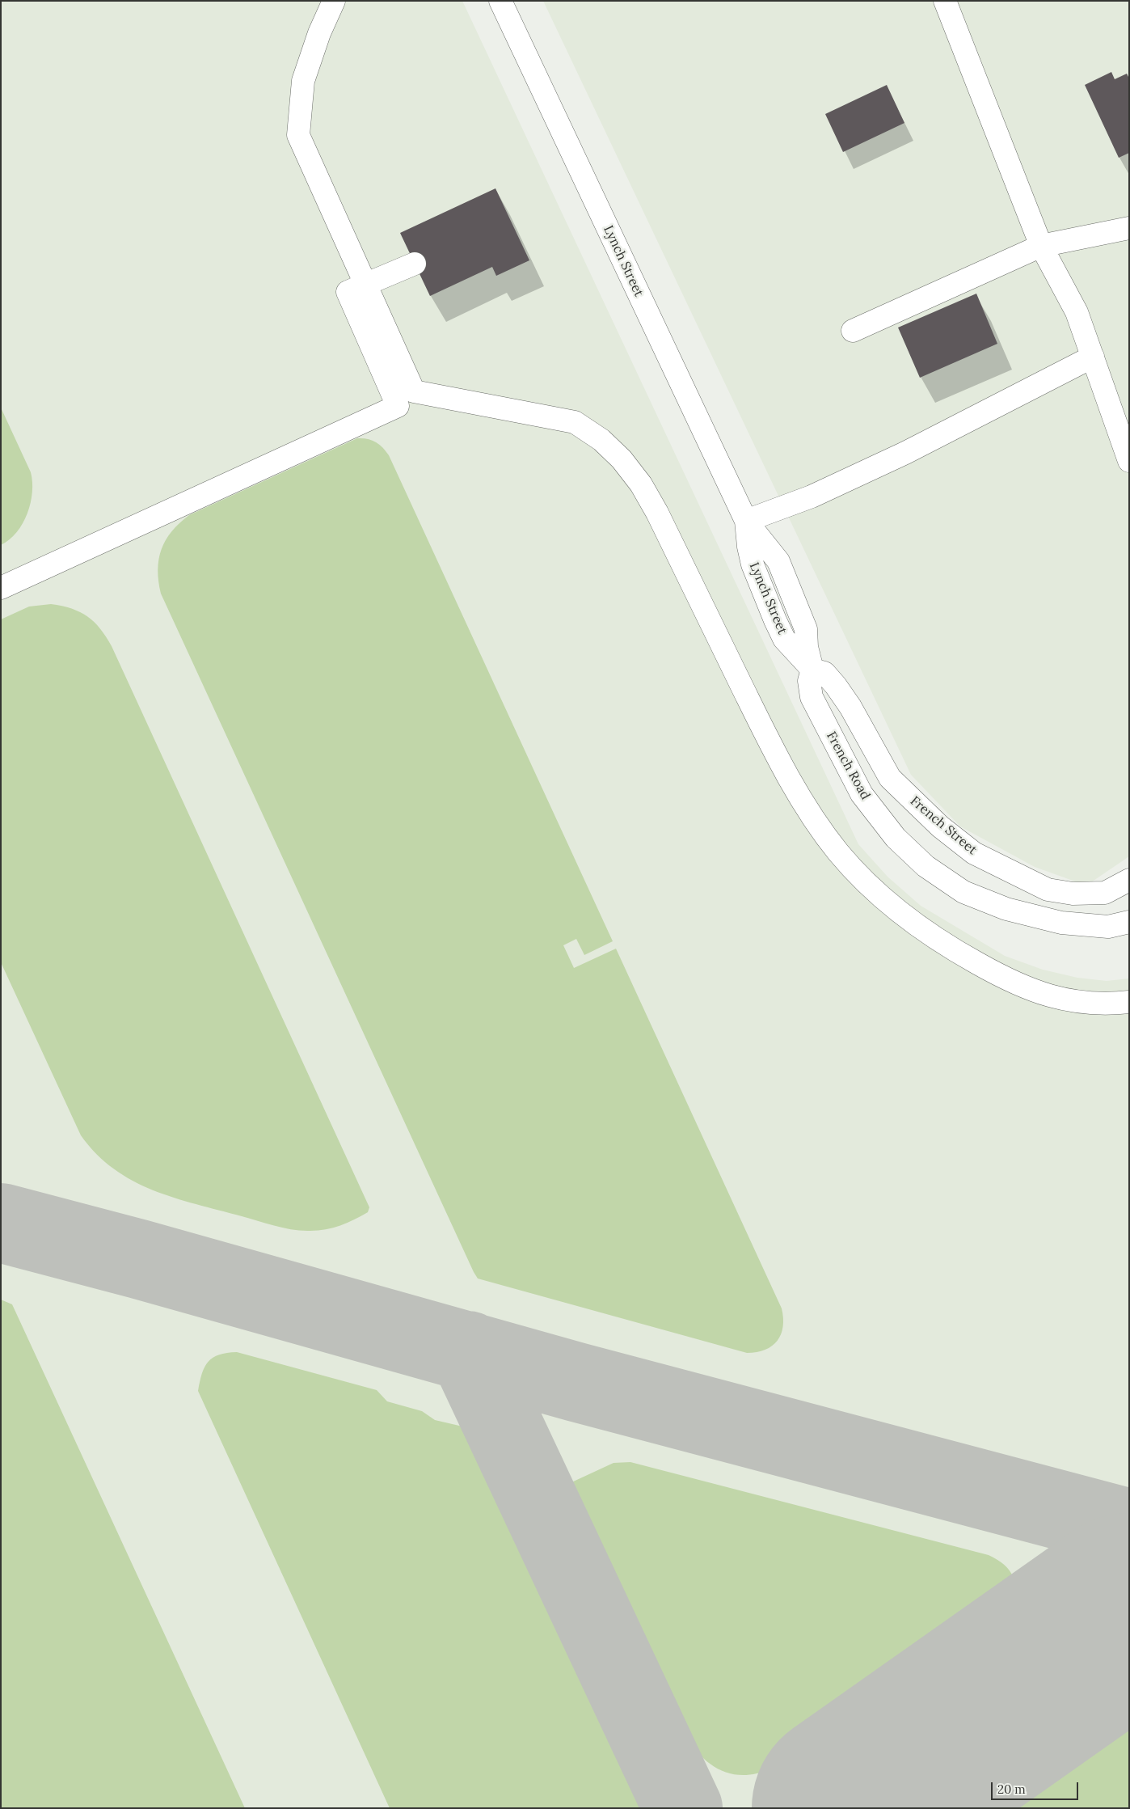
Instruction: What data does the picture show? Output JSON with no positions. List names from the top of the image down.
{
  "streets": {
    "street": ["Lynch Street", "French Road", "French Street"]
  },
  "crossings": [
    ["Lynch Street", "French Road"],
    ["Lynch Street", "French Street"]
  ],
  "scale_bar": "20 m"
}
